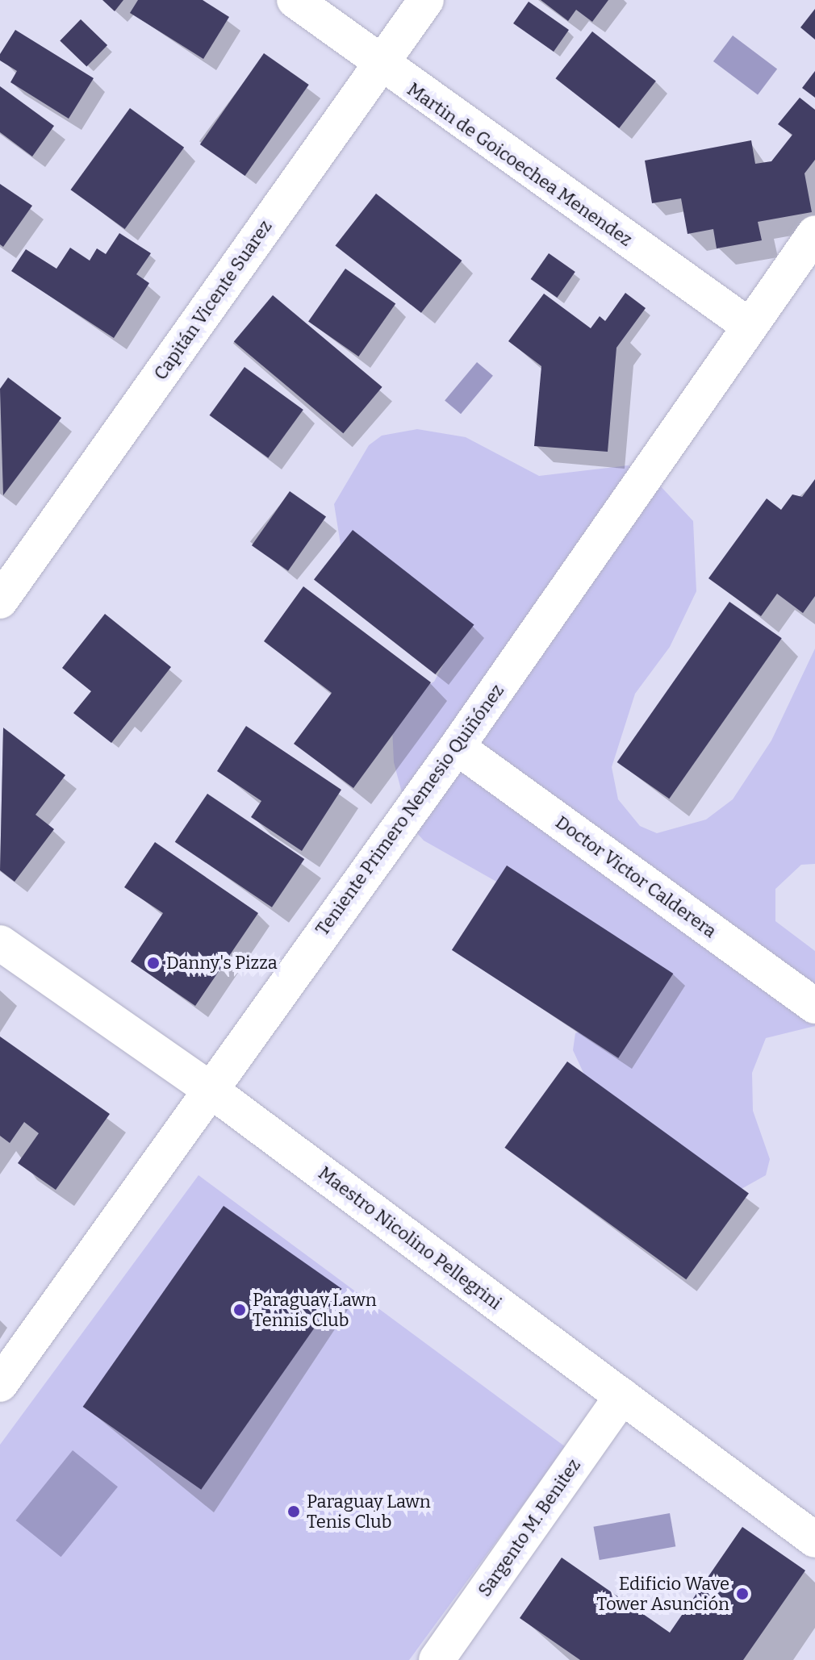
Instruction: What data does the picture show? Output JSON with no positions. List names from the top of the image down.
{
  "streets": {
    "street": [
      "Martin de Goicoechea Menendez",
      "Capitán Vicente Suarez",
      "Teniente Primero Nemesio Quiñónez",
      "Doctor Victor Calderera",
      "Maestro Nicolino Pellegrini",
      "Sargento M. Benitez"
    ]
  },
  "crossings": [
    ["Martin de Goicoechea Menendez", "Capitán Vicente Suarez"],
    ["Martin de Goicoechea Menendez", "Teniente Primero Nemesio Quiñónez"],
    ["Teniente Primero Nemesio Quiñónez", "Doctor Victor Calderera"],
    ["Teniente Primero Nemesio Quiñónez", "Maestro Nicolino Pellegrini"],
    ["Maestro Nicolino Pellegrini", "Sargento M. Benitez"]
  ],
  "places": [
    "Danny's Pizza",
    "Paraguay Lawn Tennis Club",
    "Paraguay Lawn Tenis Club",
    "Edificio Wave Tower Asunción"
  ]
}
